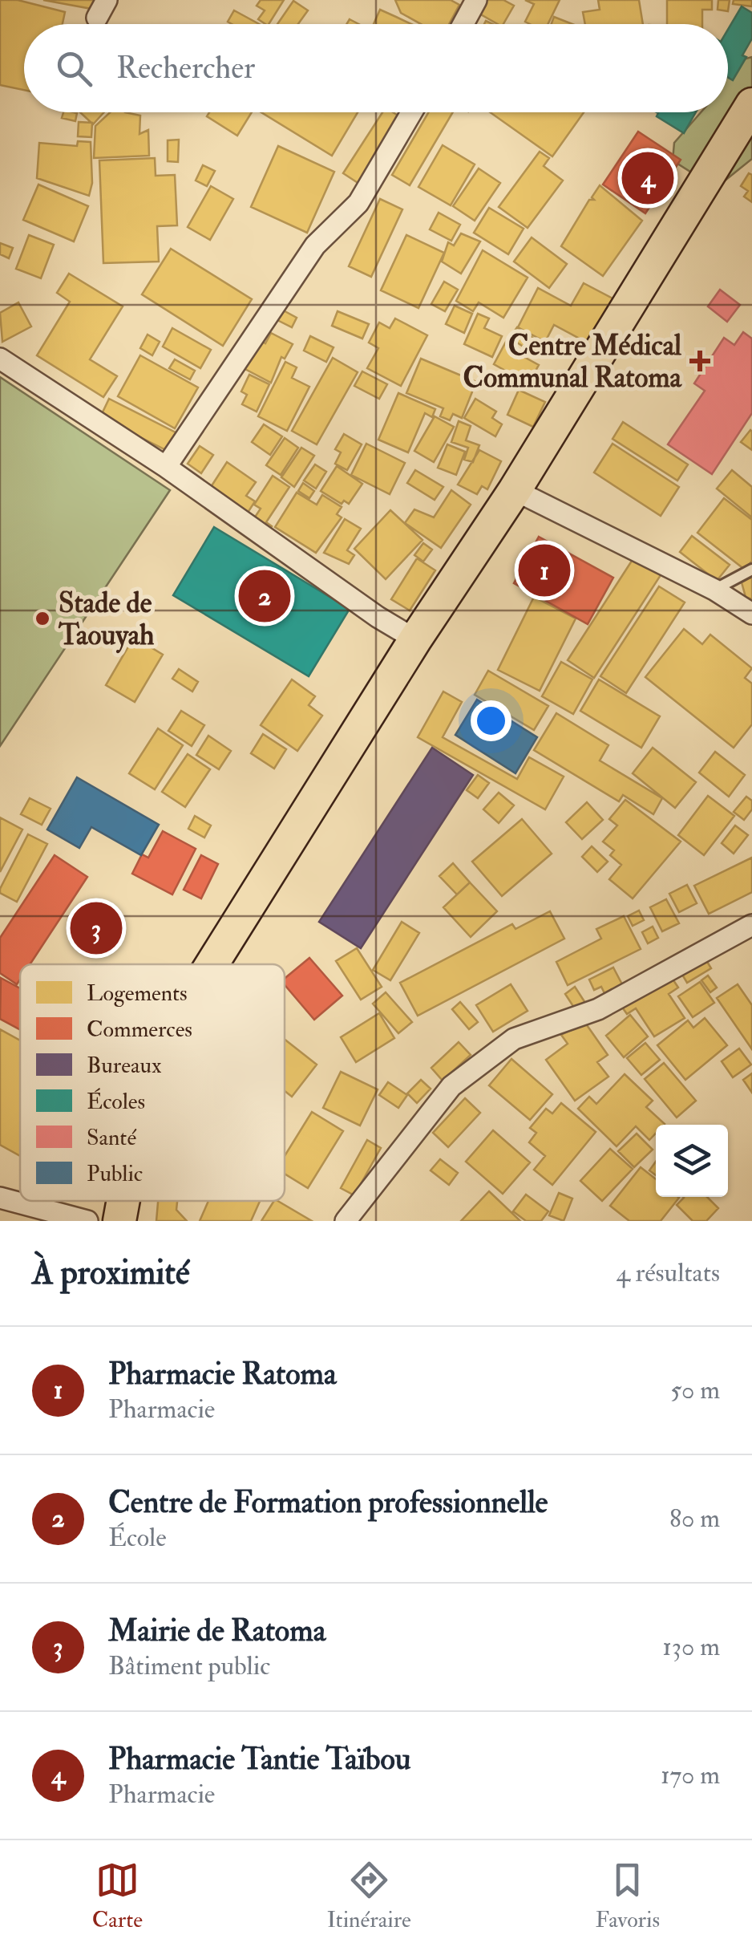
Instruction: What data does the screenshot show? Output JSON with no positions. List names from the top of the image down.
{
  "places": {
    "health": ["Centre Médical Communal Ratoma"],
    "other": ["Stade de Taouyah"]
  },
  "legend": [
    "Logements",
    "Commerces",
    "Bureaux",
    "Écoles",
    "Santé",
    "Public"
  ],
  "page": {
    "search": "Rechercher",
    "pins": [
      "4",
      "1",
      "2",
      "3"
    ],
    "heading": ["À proximité", "4 résultats"],
    "list": [
      {
        "mark": "1",
        "name": "Pharmacie Ratoma",
        "note": "Pharmacie",
        "value": "50 m"
      },
      {
        "mark": "2",
        "name": "Centre de Formation professionnelle",
        "note": "École",
        "value": "80 m"
      },
      {
        "mark": "3",
        "name": "Mairie de Ratoma",
        "note": "Bâtiment public",
        "value": "130 m"
      },
      {
        "mark": "4",
        "name": "Pharmacie Tantie Taïbou",
        "note": "Pharmacie",
        "value": "170 m"
      }
    ],
    "nav": ["Carte", "Itinéraire", "Favoris"]
  }
}
